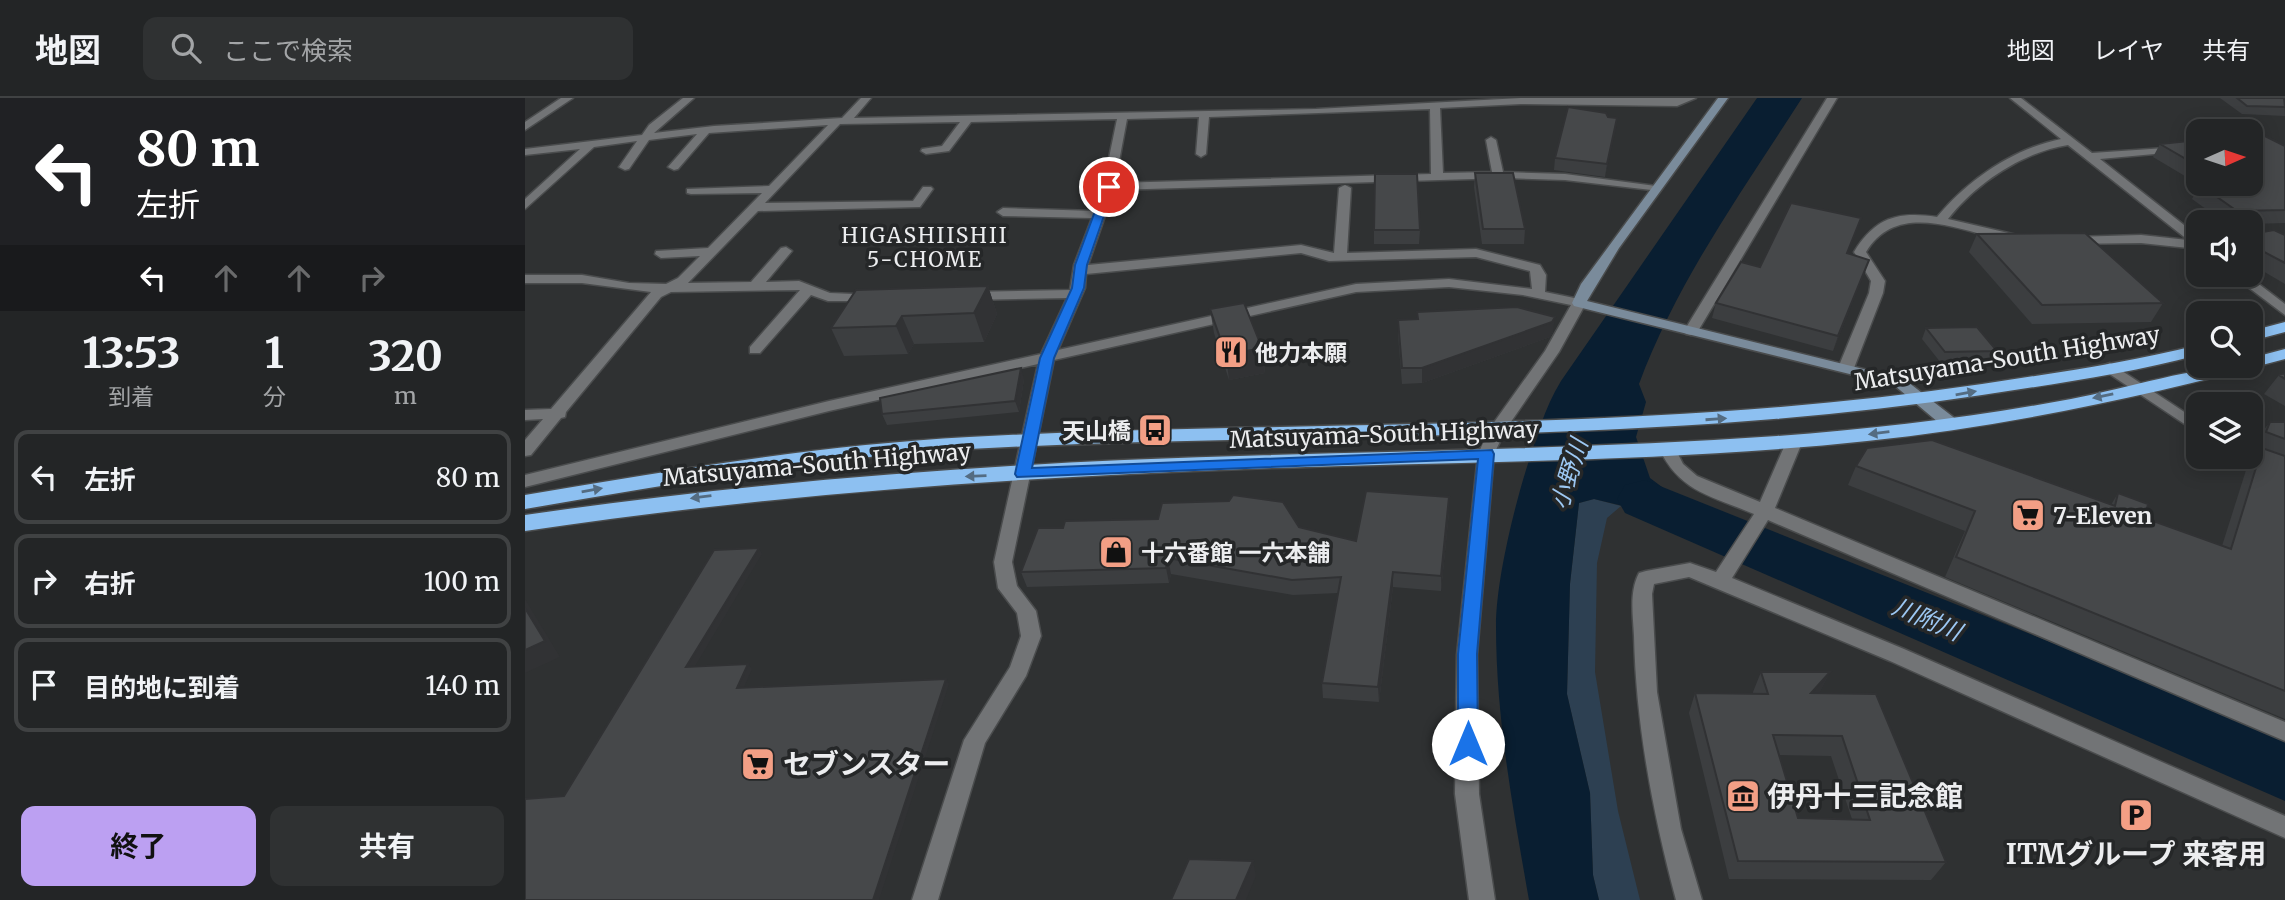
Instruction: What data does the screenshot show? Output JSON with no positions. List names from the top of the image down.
{
  "streets": {
    "highway": ["Matsuyama-South Highway"]
  },
  "districts": ["HIGASHIISHII 5-CHOME"],
  "water": ["小野川", "川附川"],
  "places": {
    "restaurant": ["他力本願"],
    "bus stop": ["天山橋"],
    "supermarket": ["7-Eleven", "セブンスター"],
    "shop": ["十六番館 一六本舗"],
    "museum": ["伊丹十三記念館"],
    "parking": ["ITMグループ 来客用"]
  },
  "north": "right",
  "page": {
    "header": "地図",
    "search": "ここで検索",
    "nav": ["地図", "レイヤ", "共有"],
    "turn": ["80 m", "左折"],
    "eta": [
      "13:53",
      "到着",
      "1",
      "分",
      "320",
      "m"
    ],
    "list": [
      {
        "name": "左折",
        "value": "80 m"
      },
      {
        "name": "右折",
        "value": "100 m"
      },
      {
        "name": "目的地に到着",
        "value": "140 m"
      }
    ],
    "buttons": ["終了", "共有"]
  }
}
